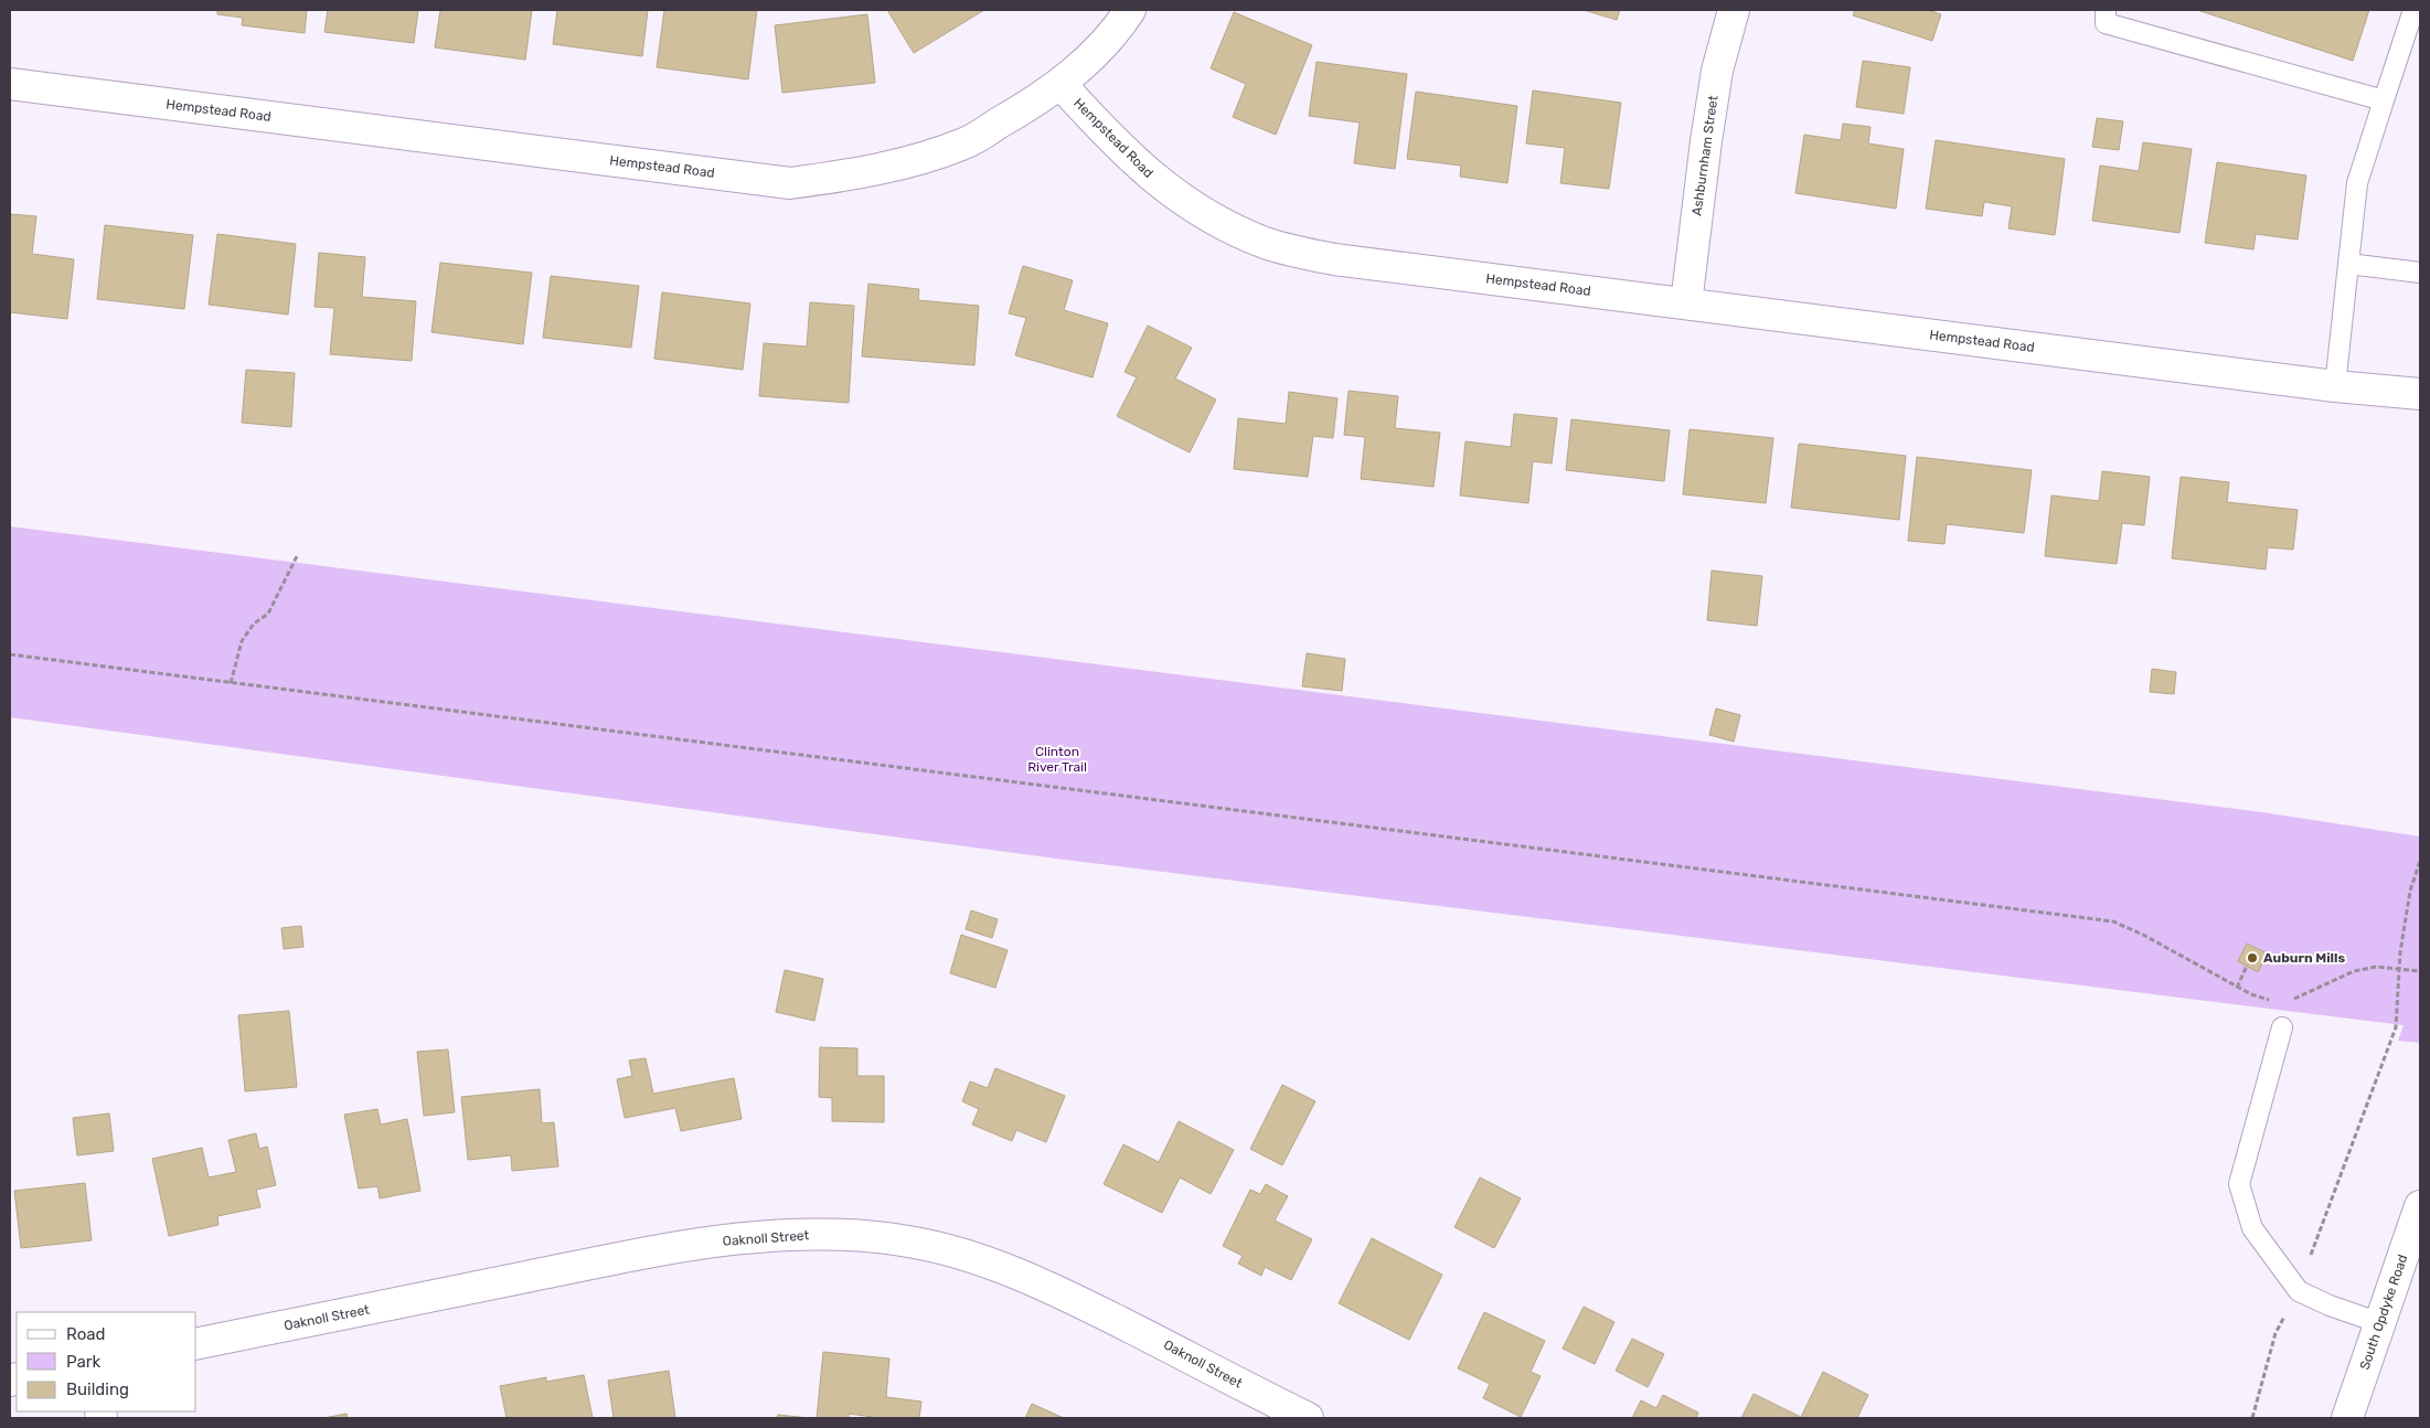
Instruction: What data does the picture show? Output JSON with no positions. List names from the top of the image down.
{
  "streets": {
    "street": [
      "Hempstead Road",
      "Ashburnham Street",
      "Oaknoll Street",
      "South Opdyke Road"
    ]
  },
  "crossings": [
    ["Hempstead Road", "Ashburnham Street"]
  ],
  "parks": ["Clinton River Trail"],
  "places": ["Auburn Mills"],
  "legend": ["Road", "Park", "Building"]
}
